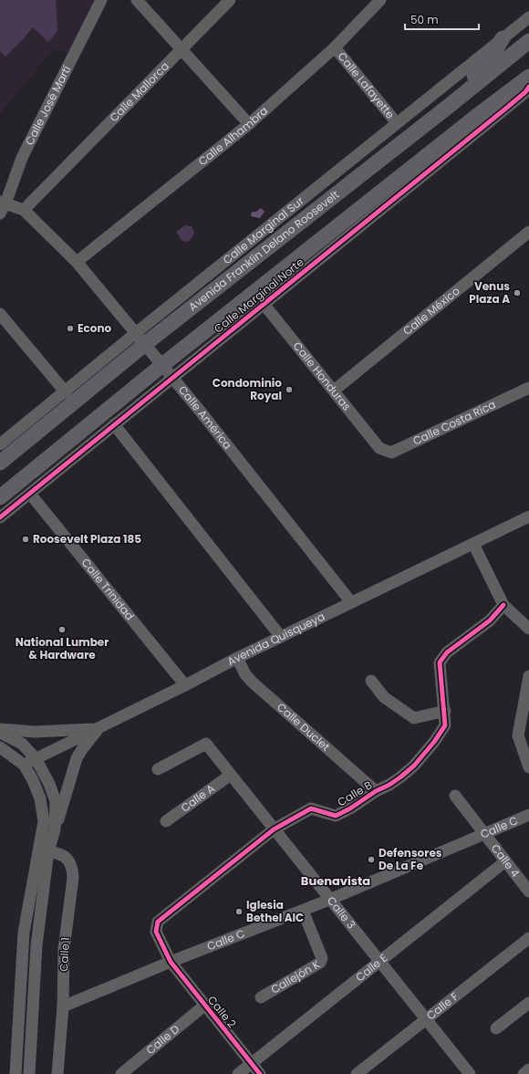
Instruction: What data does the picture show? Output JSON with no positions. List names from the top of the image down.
{
  "streets": {
    "main road": ["Avenida Franklin Delano Roosevelt"],
    "street": [
      "Calle Lafayette",
      "Calle Mallorca",
      "Calle José Martí",
      "Calle Alhambra",
      "Calle Marginal Sur",
      "Calle Marginal Norte",
      "Calle México",
      "Calle Honduras",
      "Calle América",
      "Calle Costa Rica",
      "Calle Trinidad",
      "Avenida Quisqueya",
      "Calle Duclet",
      "Calle B",
      "Calle A",
      "Calle C",
      "Calle 4",
      "Calle 3",
      "Calle 1",
      "Calle E",
      "Callejón K",
      "Calle F",
      "Calle 2",
      "Calle D"
    ]
  },
  "crossings": [
    ["Calle Lafayette", "Calle Alhambra"],
    ["Calle Lafayette", "Calle Marginal Sur"],
    ["Calle Mallorca", "Calle América"],
    ["Calle José Martí", "Calle América"],
    ["Calle Alhambra", "Calle América"],
    ["Calle Marginal Sur", "Avenida Franklin Delano Roosevelt"],
    ["Calle Marginal Sur", "Calle América"],
    ["Avenida Franklin Delano Roosevelt", "Calle América"],
    ["Calle Marginal Norte", "Calle Honduras"],
    ["Calle Marginal Norte", "Calle América"],
    ["Calle Marginal Norte", "Calle Trinidad"],
    ["Calle México", "Calle Honduras"],
    ["Calle Honduras", "Calle Costa Rica"],
    ["Calle América", "Avenida Quisqueya"],
    ["Calle Trinidad", "Avenida Quisqueya"],
    ["Avenida Quisqueya", "Calle Duclet"],
    ["Calle Duclet", "Calle B"],
    ["Calle B", "Calle C"],
    ["Calle B", "Calle 3"],
    ["Calle B", "Calle 2"],
    ["Calle A", "Calle 3"],
    ["Calle C", "Calle 4"],
    ["Calle C", "Calle 3"],
    ["Calle C", "Calle 1"],
    ["Calle C", "Callejón K"],
    ["Calle C", "Calle 2"],
    ["Calle 4", "Calle E"],
    ["Calle 3", "Calle E"],
    ["Calle 3", "Calle F"],
    ["Calle E", "Calle 2"],
    ["Calle 2", "Calle D"]
  ],
  "districts": ["Buenavista"],
  "places": [
    "Venus Plaza A",
    "Econo",
    "Condominio Royal",
    "Roosevelt Plaza 185",
    "National Lumber & Hardware",
    "Defensores De La Fe",
    "Iglesia Bethel AIC"
  ],
  "scale_bar": "50 m"
}
